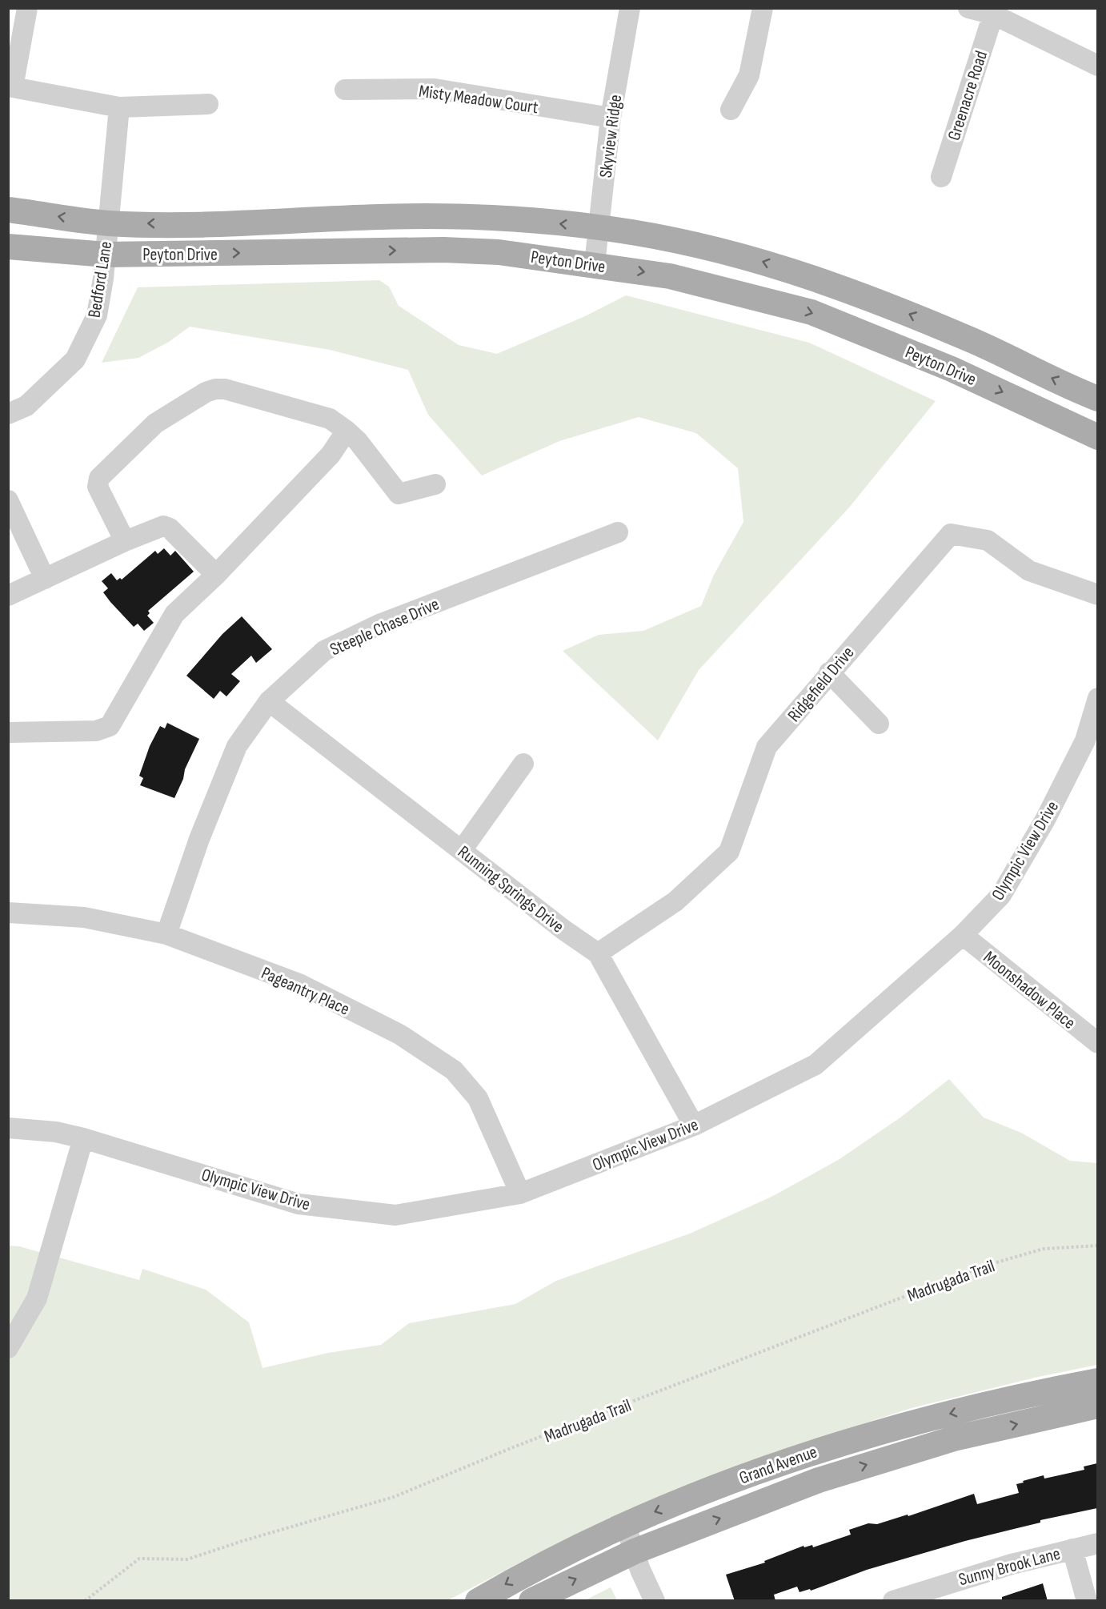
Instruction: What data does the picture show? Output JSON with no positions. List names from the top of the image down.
{
  "streets": {
    "main road": ["Peyton Drive", "Grand Avenue"],
    "street": [
      "Greenacre Road",
      "Misty Meadow Court",
      "Skyview Ridge",
      "Bedford Lane",
      "Steeple Chase Drive",
      "Ridgefield Drive",
      "Olympic View Drive",
      "Running Springs Drive",
      "Moonshadow Place",
      "Pageantry Place",
      "Sunny Brook Lane"
    ],
    "path": ["Madrugada Trail"]
  },
  "crossings": [
    ["Misty Meadow Court", "Skyview Ridge"],
    ["Skyview Ridge", "Peyton Drive"],
    ["Peyton Drive", "Bedford Lane"],
    ["Steeple Chase Drive", "Running Springs Drive"],
    ["Steeple Chase Drive", "Pageantry Place"],
    ["Ridgefield Drive", "Running Springs Drive"],
    ["Olympic View Drive", "Running Springs Drive"],
    ["Olympic View Drive", "Moonshadow Place"],
    ["Olympic View Drive", "Pageantry Place"]
  ]
}
